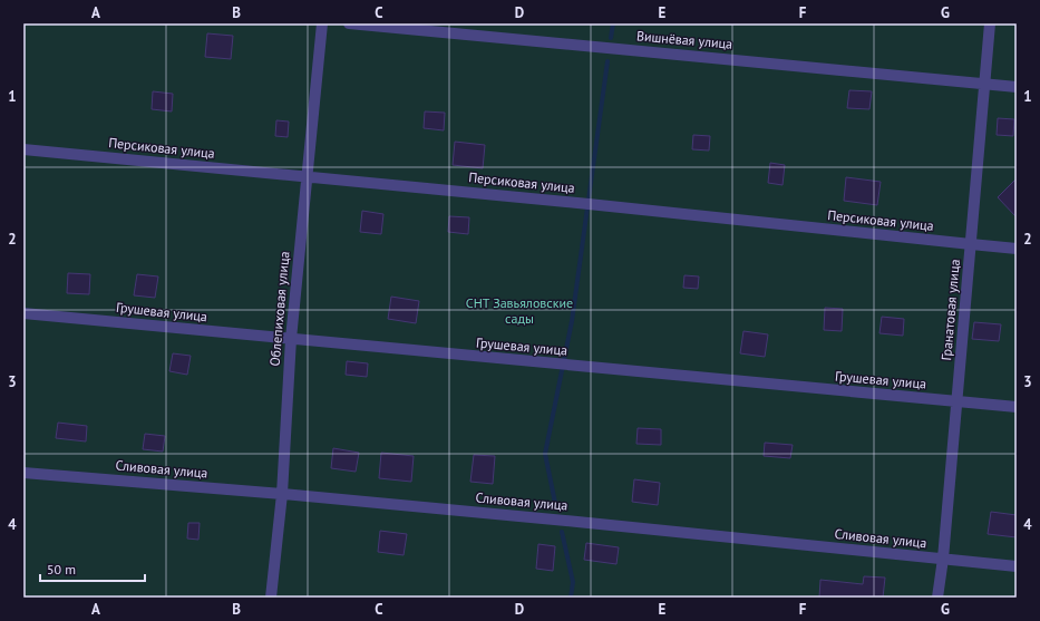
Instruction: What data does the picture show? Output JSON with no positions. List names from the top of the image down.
{
  "streets": {
    "street": [
      "Вишнёвая улица",
      "Персиковая улица",
      "Облепиховая улица",
      "Гранатовая улица",
      "Грушевая улица",
      "Сливовая улица"
    ]
  },
  "crossings": [
    ["Вишнёвая улица", "Гранатовая улица"],
    ["Персиковая улица", "Облепиховая улица"],
    ["Персиковая улица", "Гранатовая улица"],
    ["Облепиховая улица", "Грушевая улица"],
    ["Облепиховая улица", "Сливовая улица"],
    ["Гранатовая улица", "Грушевая улица"],
    ["Гранатовая улица", "Сливовая улица"]
  ],
  "parks": ["СНТ Завьяловские сады"],
  "scale_bar": "50 m",
  "grid": {
    "columns": [
      "A",
      "B",
      "C",
      "D",
      "E",
      "F",
      "G"
    ],
    "rows": [
      "1",
      "2",
      "3",
      "4"
    ]
  }
}
